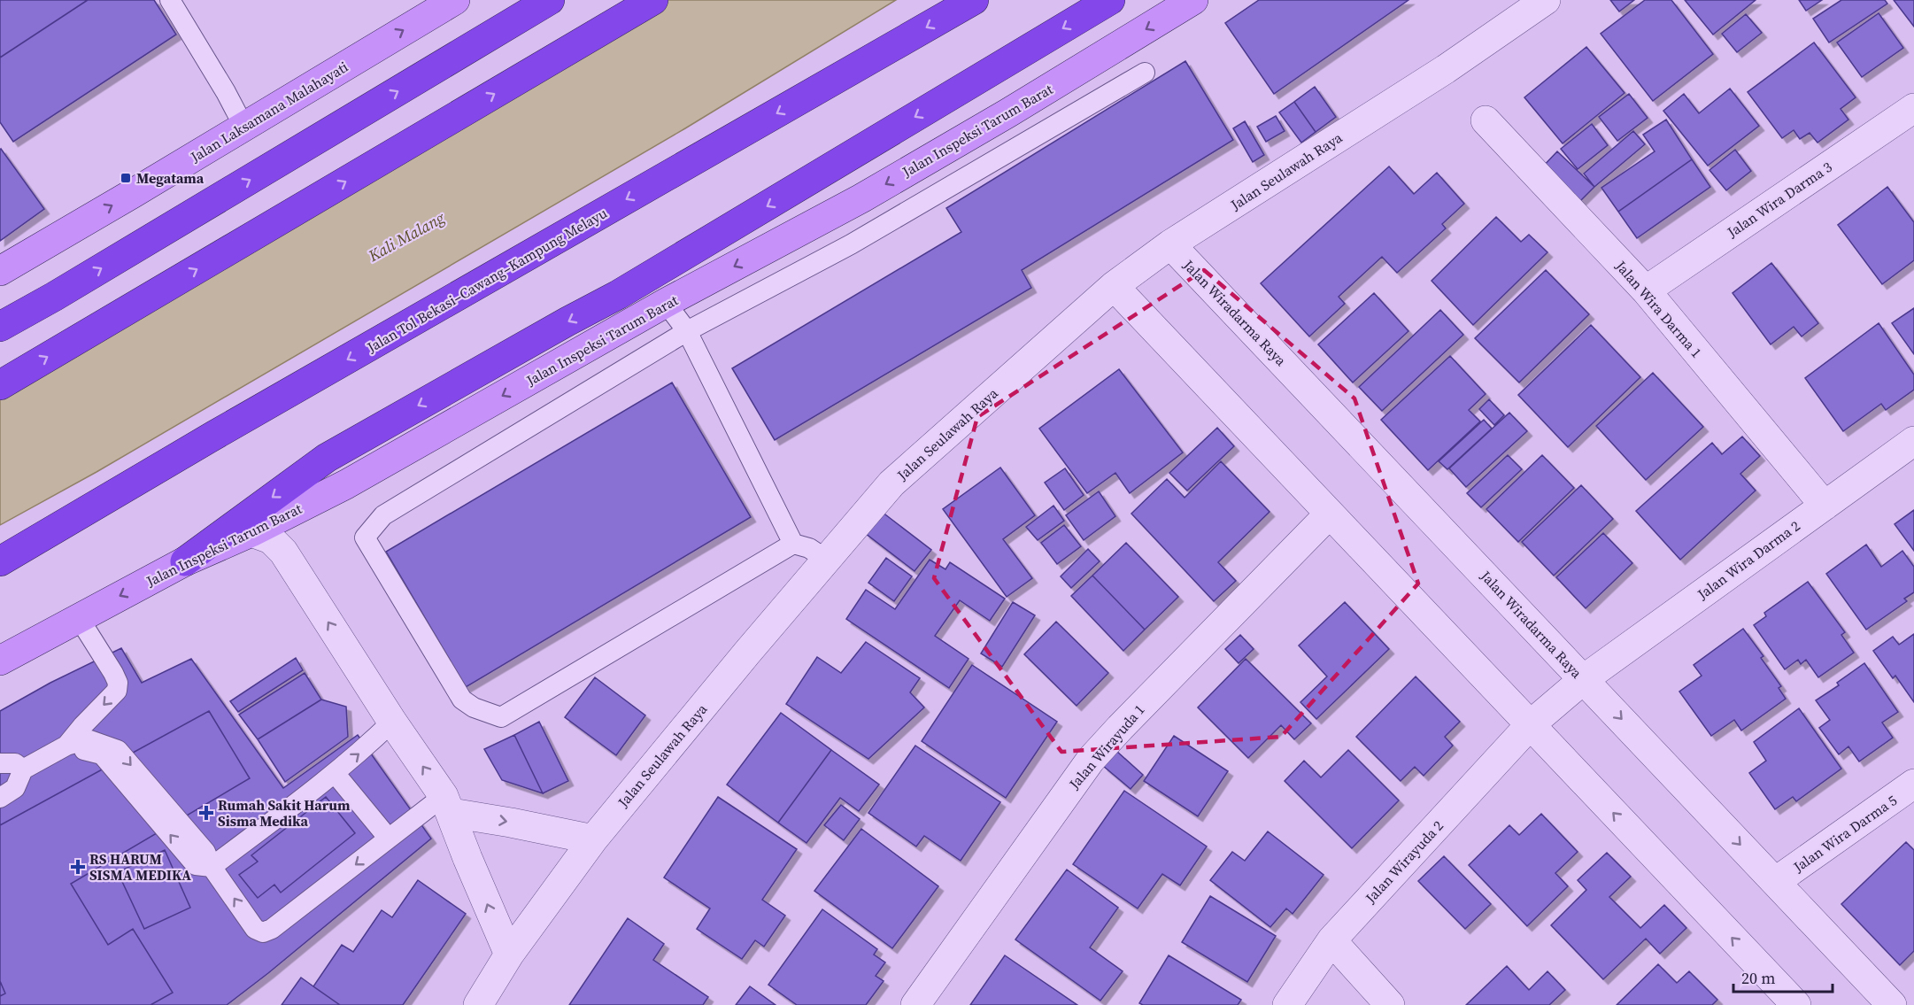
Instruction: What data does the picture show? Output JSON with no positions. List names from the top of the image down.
{
  "streets": {
    "highway": ["Jalan Tol Bekasi–Cawang–Kampung Melayu"],
    "main road": ["Jalan Laksamana Malahayati", "Jalan Inspeksi Tarum Barat"],
    "street": [
      "Jalan Seulawah Raya",
      "Jalan Wira Darma 3",
      "Jalan Wira Darma 1",
      "Jalan Wiradarma Raya",
      "Jalan Wira Darma 2",
      "Jalan Wirayuda 1",
      "Jalan Wira Darma 5",
      "Jalan Wirayuda 2"
    ]
  },
  "crossings": [
    ["Jalan Seulawah Raya", "Jalan Wiradarma Raya"],
    ["Jalan Wira Darma 3", "Jalan Wira Darma 1"],
    ["Jalan Wira Darma 1", "Jalan Wira Darma 2"],
    ["Jalan Wiradarma Raya", "Jalan Wira Darma 2"],
    ["Jalan Wiradarma Raya", "Jalan Wira Darma 5"],
    ["Jalan Wira Darma 2", "Jalan Wirayuda 2"]
  ],
  "one_way": ["Jalan Laksamana Malahayati", "Jalan Inspeksi Tarum Barat"],
  "water": ["Kali Malang"],
  "places": {
    "transit": ["Megatama"],
    "health": ["Rumah Sakit Harum Sisma Medika", "RS HARUM SISMA MEDIKA"]
  },
  "scale_bar": "20 m"
}
